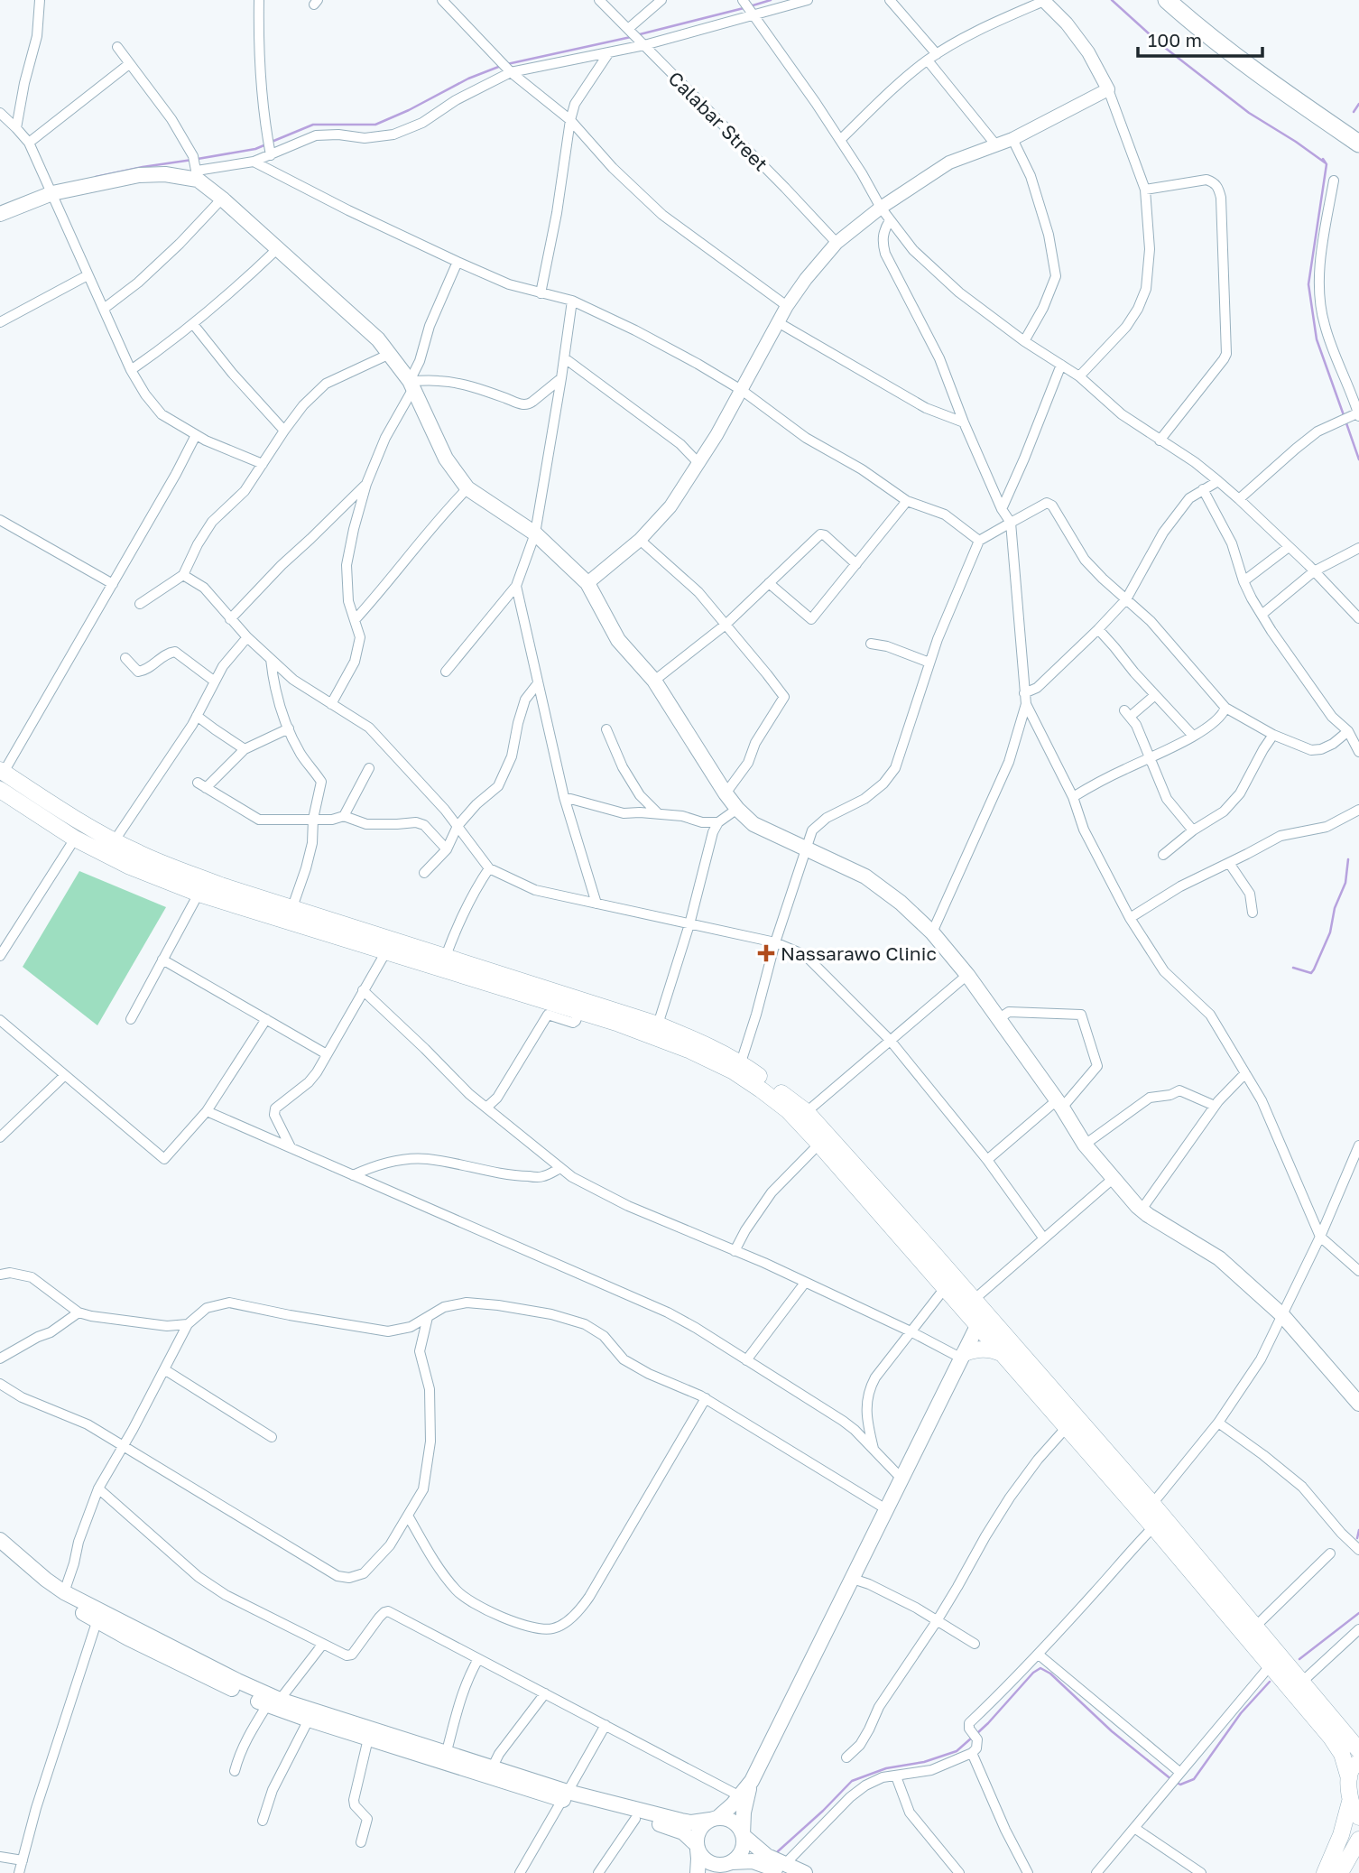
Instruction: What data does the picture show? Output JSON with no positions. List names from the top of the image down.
{
  "streets": {
    "street": ["Calabar Street"]
  },
  "places": {
    "health": ["Nassarawo Clinic"]
  },
  "scale_bar": "100 m"
}
